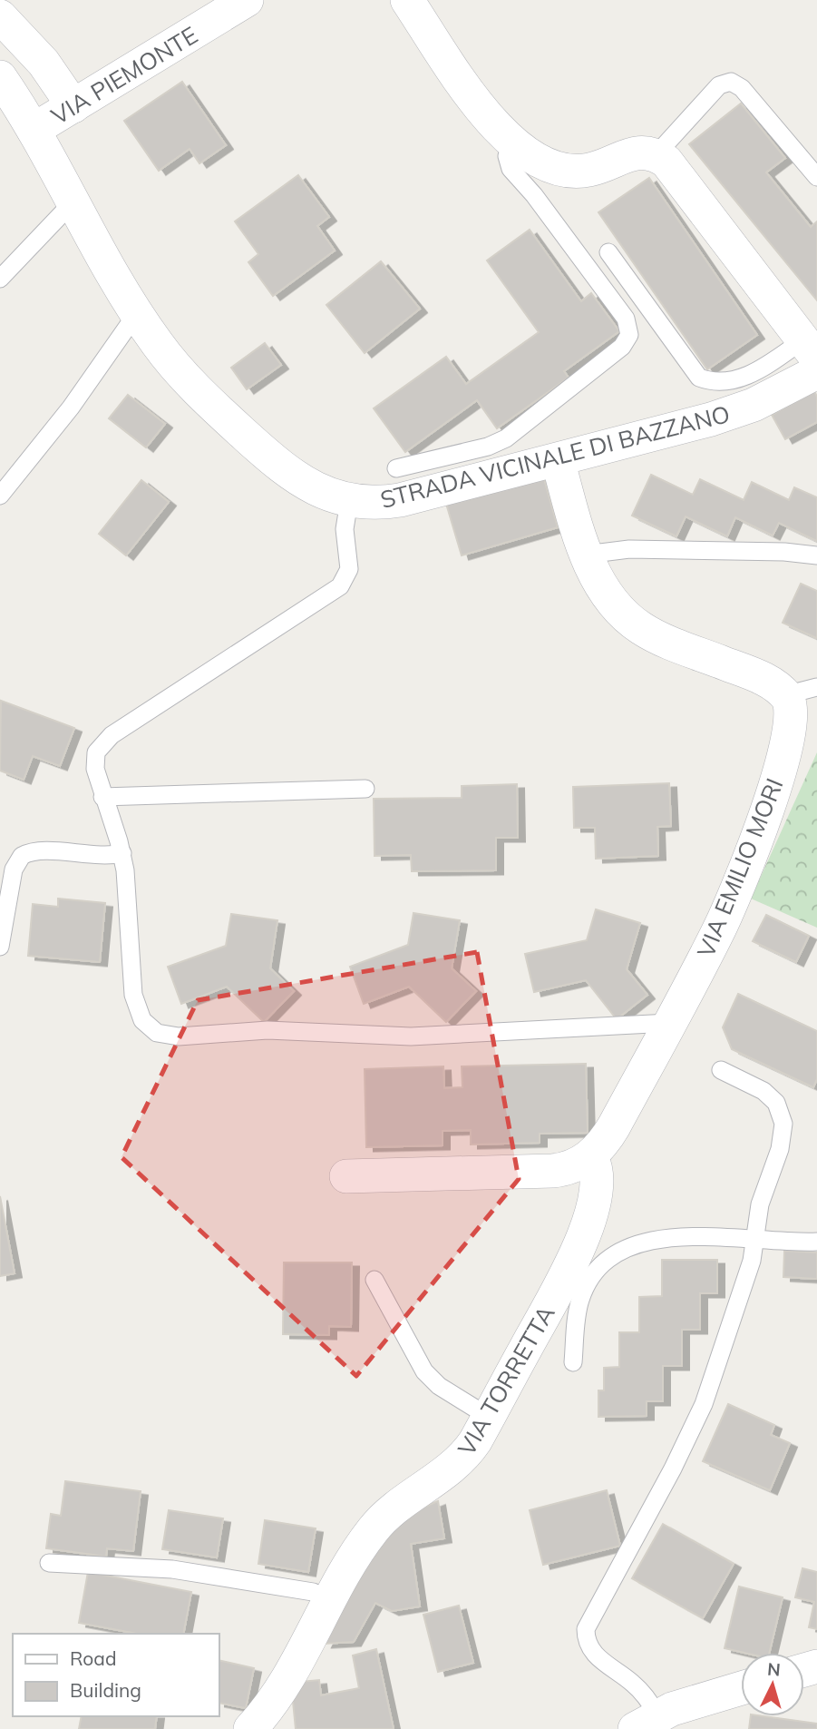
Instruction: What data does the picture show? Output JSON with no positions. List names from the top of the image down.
{
  "streets": {
    "street": [
      "VIA PIEMONTE",
      "STRADA VICINALE DI BAZZANO",
      "VIA EMILIO MORI",
      "VIA TORRETTA"
    ]
  },
  "crossings": [
    ["VIA PIEMONTE", "STRADA VICINALE DI BAZZANO"],
    ["VIA EMILIO MORI", "VIA TORRETTA"]
  ],
  "legend": ["Road", "Building"],
  "north": "top"
}
